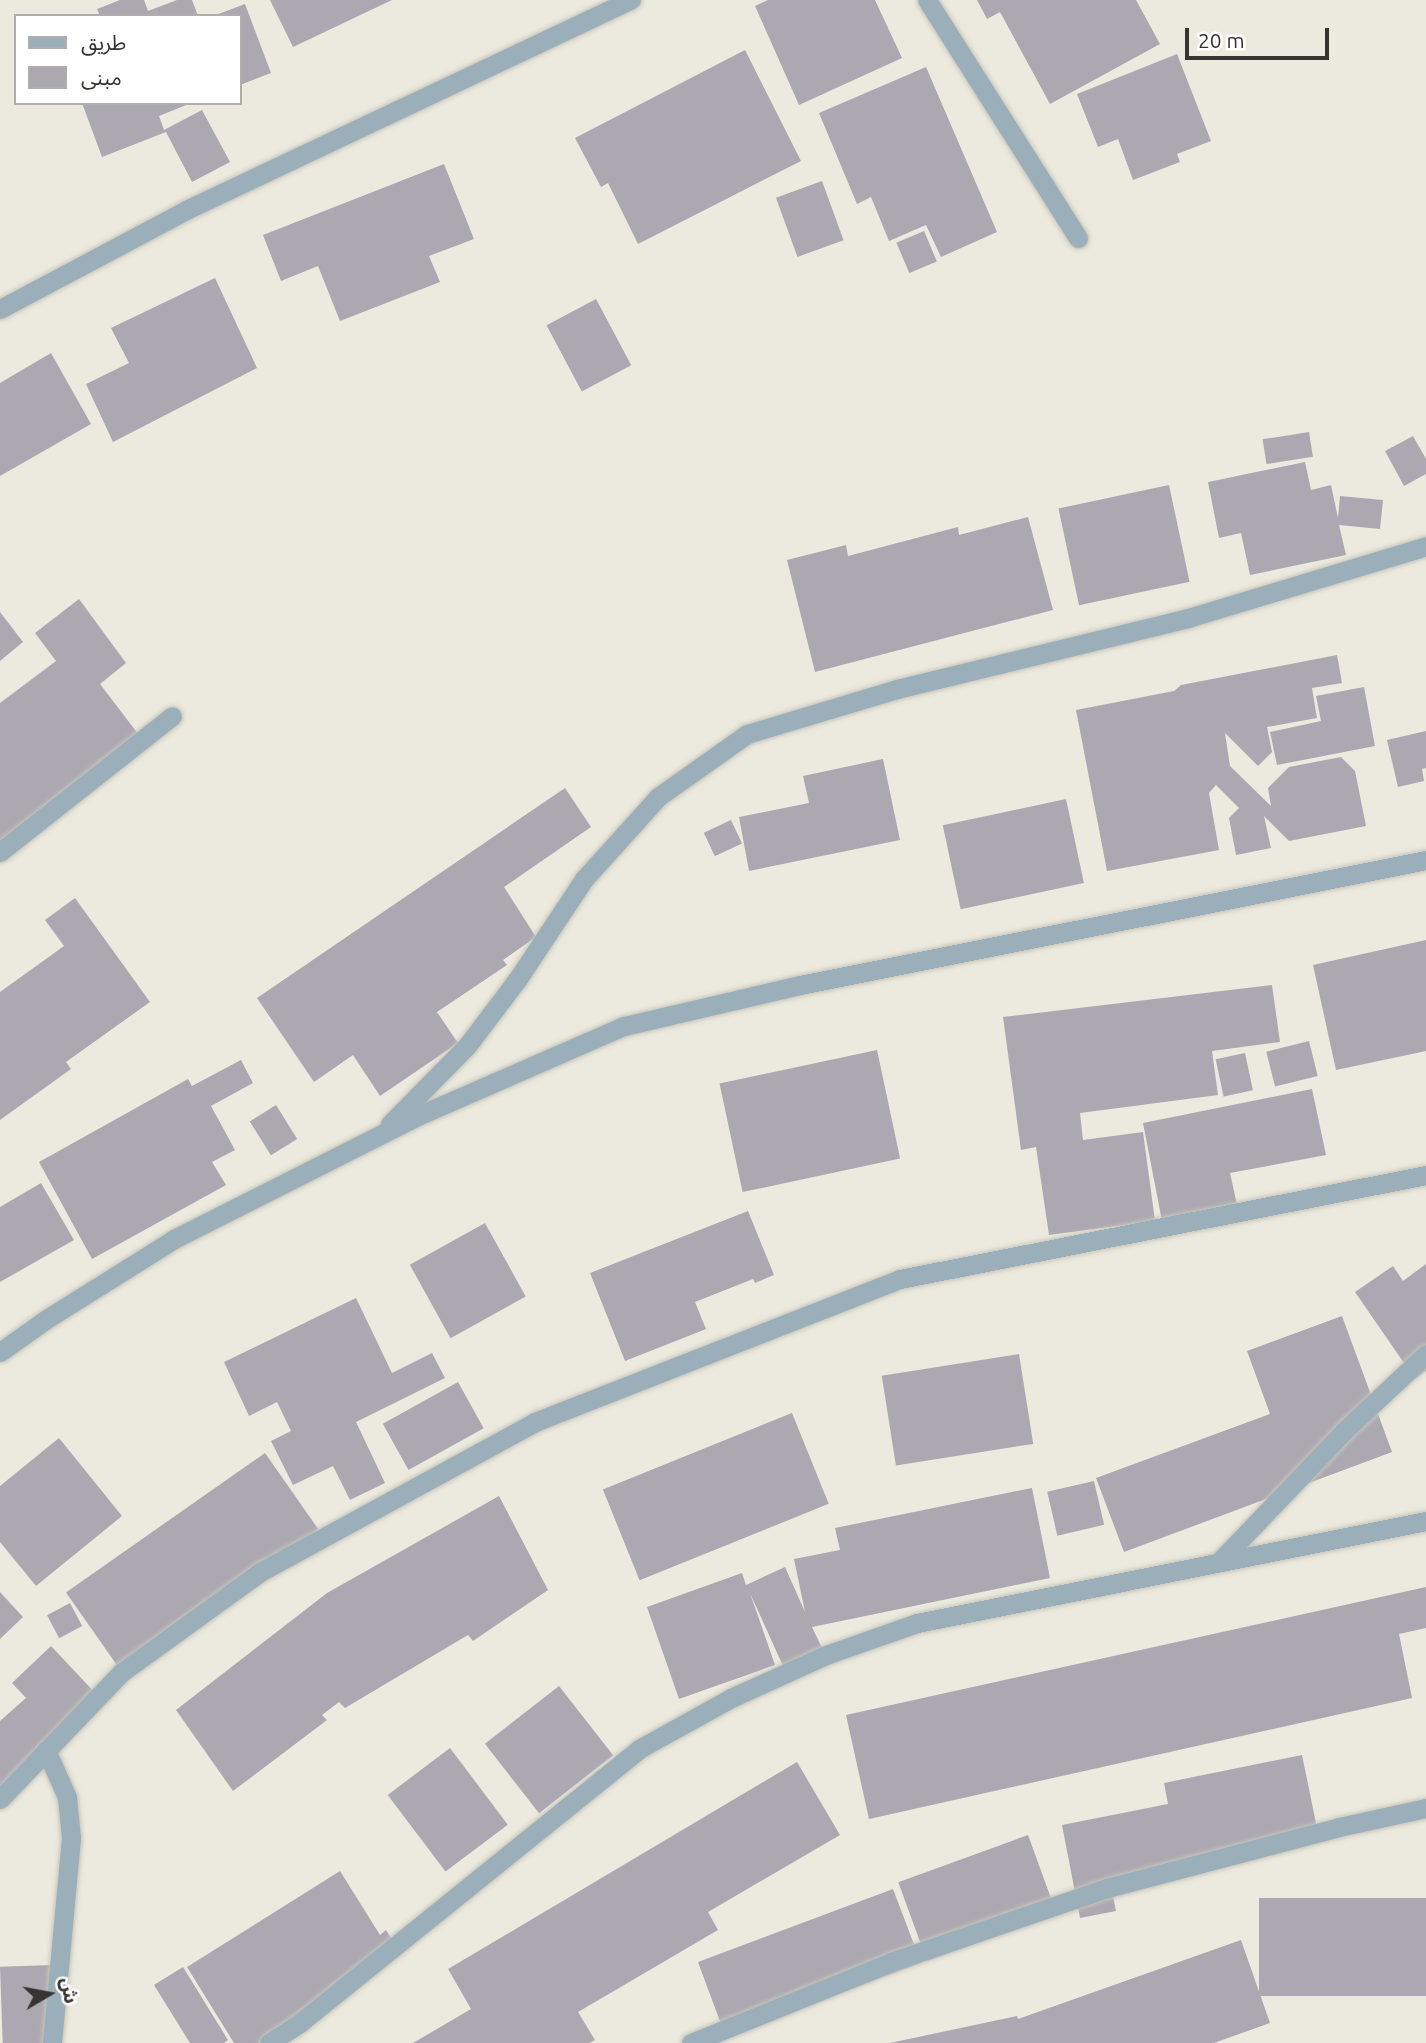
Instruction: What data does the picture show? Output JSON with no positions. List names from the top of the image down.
{
  "legend": ["طريق", "مبنى"],
  "scale_bar": "20 m",
  "north": "right"
}
